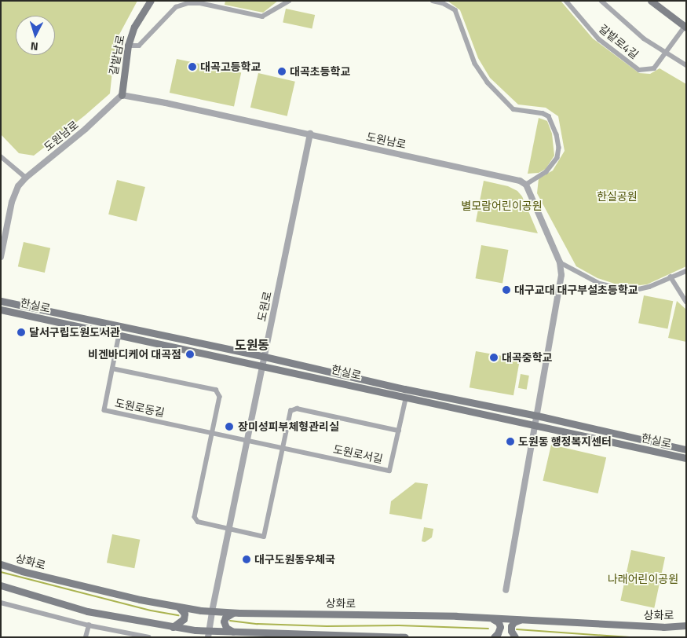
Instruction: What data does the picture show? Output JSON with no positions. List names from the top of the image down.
{
  "streets": {
    "main road": ["갈밭남로", "한실로", "상화로"],
    "street": [
      "갈밭로4길",
      "도원남로",
      "도원로",
      "도원로동길",
      "도원로서길"
    ]
  },
  "crossings": [
    ["갈밭남로", "도원남로"],
    ["도원남로", "도원로"],
    ["한실로", "도원로"],
    ["한실로", "도원로동길"],
    ["한실로", "도원로서길"],
    ["도원로", "도원로동길"],
    ["도원로", "도원로서길"],
    ["도원로", "상화로"],
    ["도원로동길", "도원로서길"]
  ],
  "districts": ["도원동"],
  "parks": ["한실공원", "별모람어린이공원", "나래어린이공원"],
  "places": [
    "대곡고등학교",
    "대곡초등학교",
    "대구교대 대구부설초등학교",
    "달서구립도원도서관",
    "비겐바디케어 대곡점",
    "대곡중학교",
    "장미성피부체형관리실",
    "도원동 행정복지센터",
    "대구도원동우체국"
  ],
  "north": "bottom"
}
